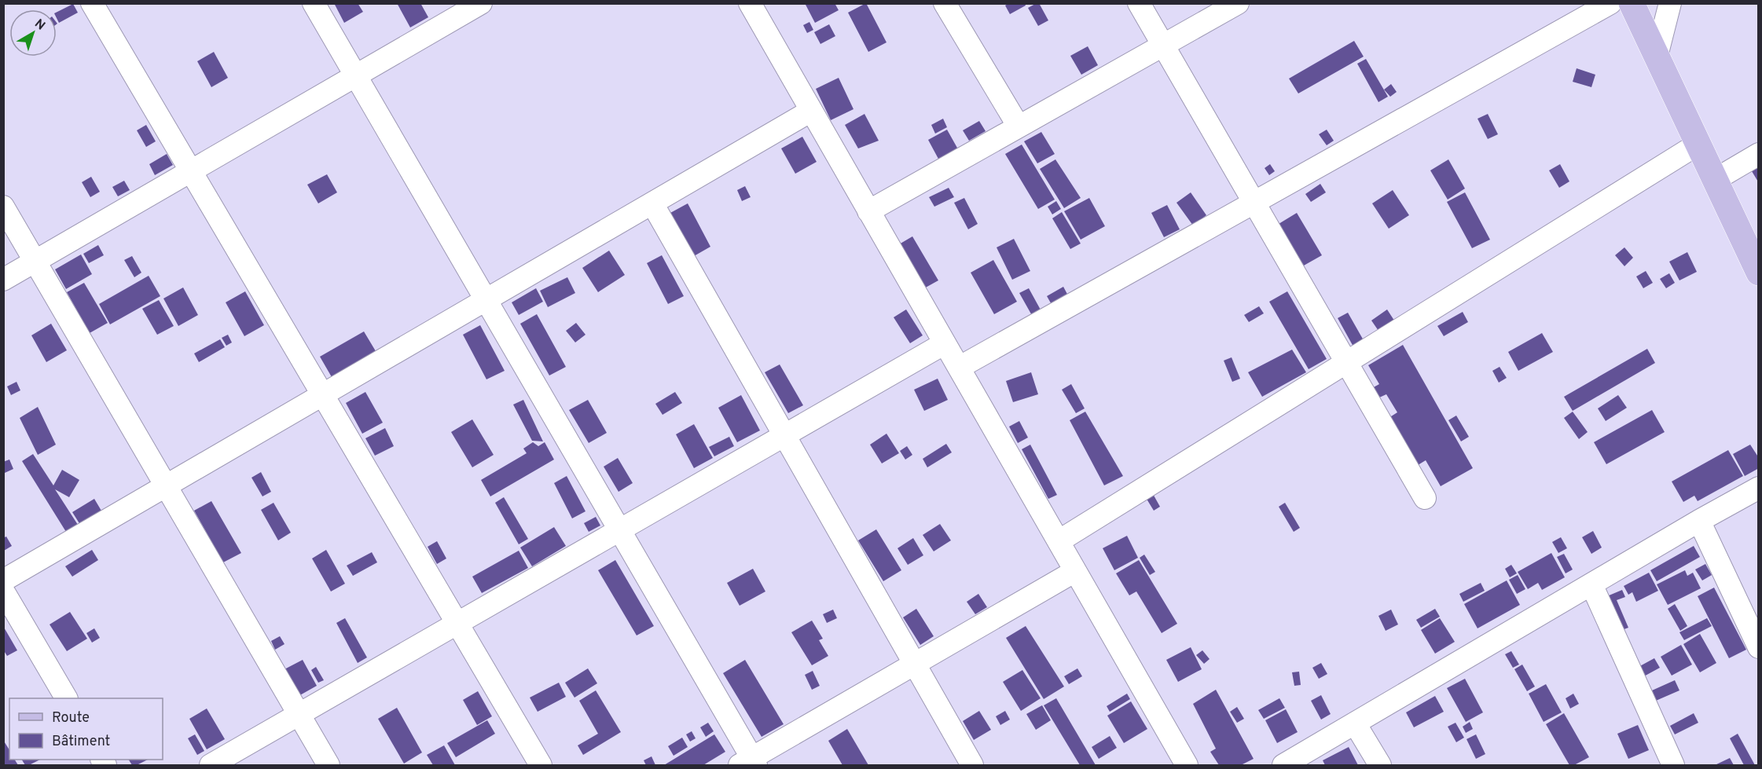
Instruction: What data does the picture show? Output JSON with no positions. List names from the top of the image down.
{
  "legend": ["Route", "Bâtiment"],
  "north": "top right"
}
